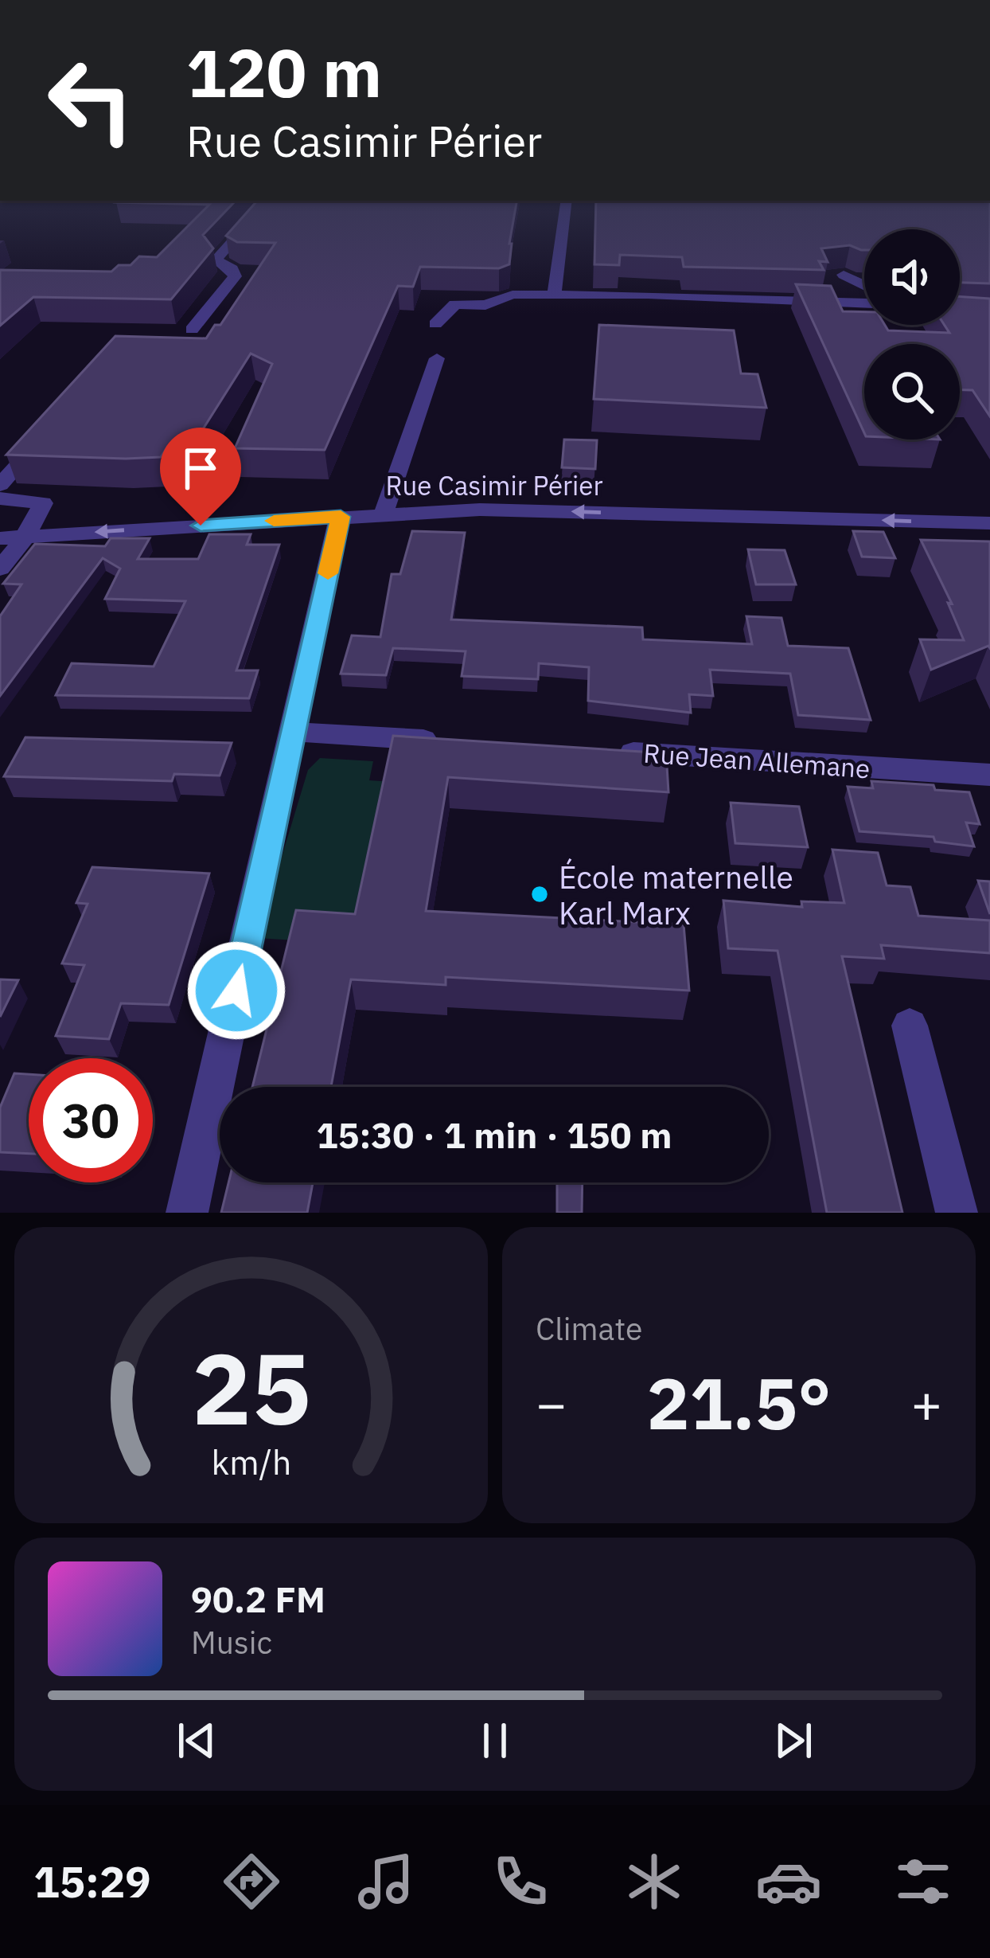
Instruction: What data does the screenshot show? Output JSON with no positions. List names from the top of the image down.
{
  "streets": {
    "street": ["Rue Casimir Périer", "Rue Jean Allemane"]
  },
  "one_way": ["Rue Casimir Périer"],
  "places": ["École maternelle Karl Marx"],
  "page": {
    "turn": ["120 m", "Rue Casimir Périer"],
    "limit": "30",
    "trip": "15:30 · 1 min · 150 m",
    "tile": "Climate",
    "heat": ["−", "21.5°", "+"],
    "song": ["90.2 FM", "Music"],
    "tabs": "15:29",
    "gauge": ["25", "km/h"]
  }
}
